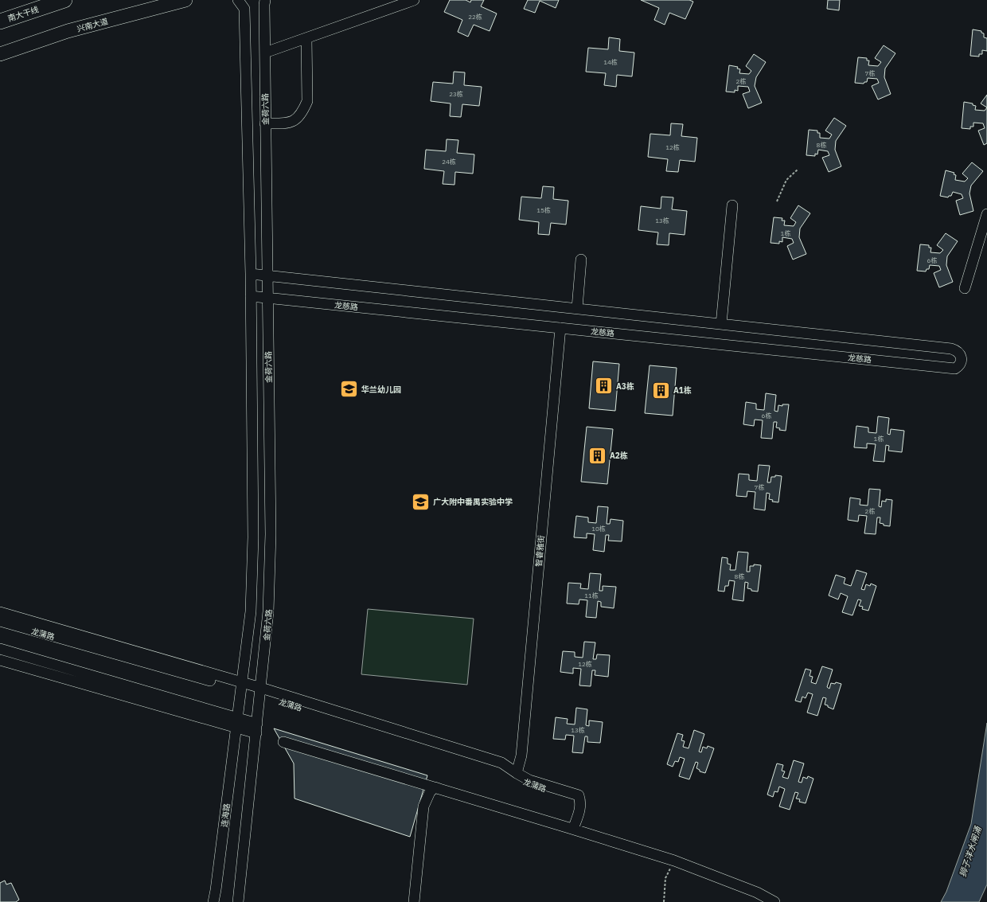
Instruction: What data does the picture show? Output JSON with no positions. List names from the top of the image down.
{
  "streets": {
    "highway": ["南大干线"],
    "main road": ["兴南大道"],
    "street": [
      "金荷六路",
      "龙慈路",
      "智睿雅街",
      "龙蒲路",
      "连海路"
    ]
  },
  "crossings": [
    ["金荷六路", "龙慈路"],
    ["金荷六路", "龙蒲路"],
    ["龙慈路", "智睿雅街"],
    ["智睿雅街", "龙蒲路"]
  ],
  "water": ["狮子洋水闸涌"],
  "places": {
    "building": ["A3栋", "A1栋", "A2栋"],
    "school or university": ["华兰幼儿园", "广大附中番禺实验中学"]
  },
  "house_numbers": [
    "22栋",
    "14栋",
    "7栋",
    "2栋",
    "23栋",
    "8栋",
    "12栋",
    "24栋",
    "15栋",
    "13栋",
    "1栋",
    "6栋",
    "6栋",
    "1栋",
    "7栋",
    "2栋",
    "10栋",
    "8栋",
    "11栋",
    "12栋",
    "13栋"
  ]
}
